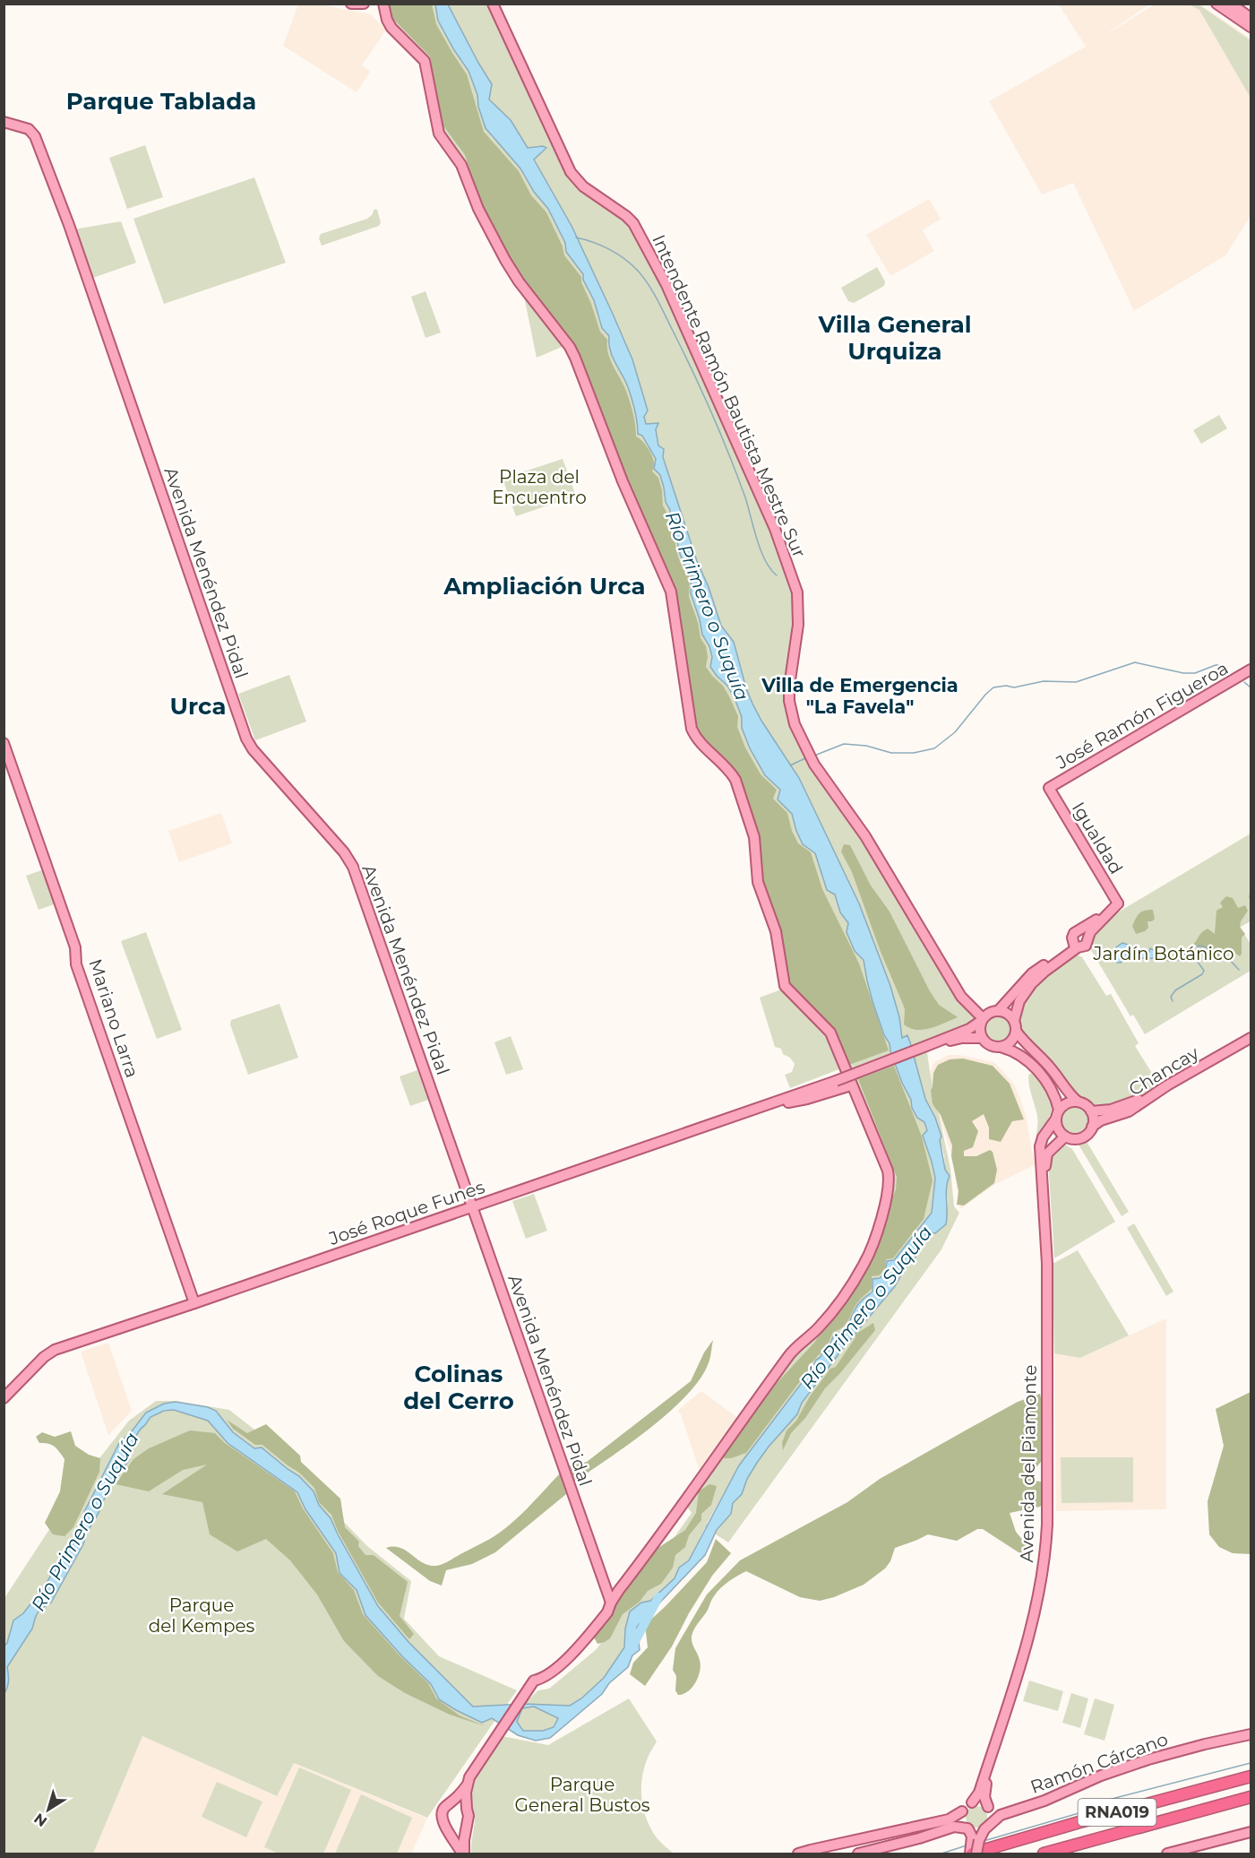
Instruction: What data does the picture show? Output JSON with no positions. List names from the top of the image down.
{
  "streets": {
    "highway": ["RNA019"],
    "main road": [
      "Intendente Ramón Bautista Mestre Sur",
      "Avenida Menéndez Pidal",
      "José Ramón Figueroa",
      "Igualdad",
      "Mariano Larra",
      "Chancay",
      "José Roque Funes",
      "Avenida del Piamonte",
      "Ramón Cárcano"
    ]
  },
  "crossings": [
    ["Avenida Menéndez Pidal", "José Roque Funes"],
    ["José Ramón Figueroa", "Igualdad"],
    ["Mariano Larra", "José Roque Funes"],
    ["Chancay", "Avenida del Piamonte"],
    ["Avenida del Piamonte", "Ramón Cárcano"]
  ],
  "districts": [
    "Parque Tablada",
    "Villa General Urquiza",
    "Ampliación Urca",
    "Villa de Emergencia \"La Favela\"",
    "Urca",
    "Colinas del Cerro"
  ],
  "water": ["Río Primero o Suquía"],
  "parks": [
    "Plaza del Encuentro",
    "Jardín Botánico",
    "Parque del Kempes",
    "Parque General Bustos"
  ],
  "north": "bottom left"
}
